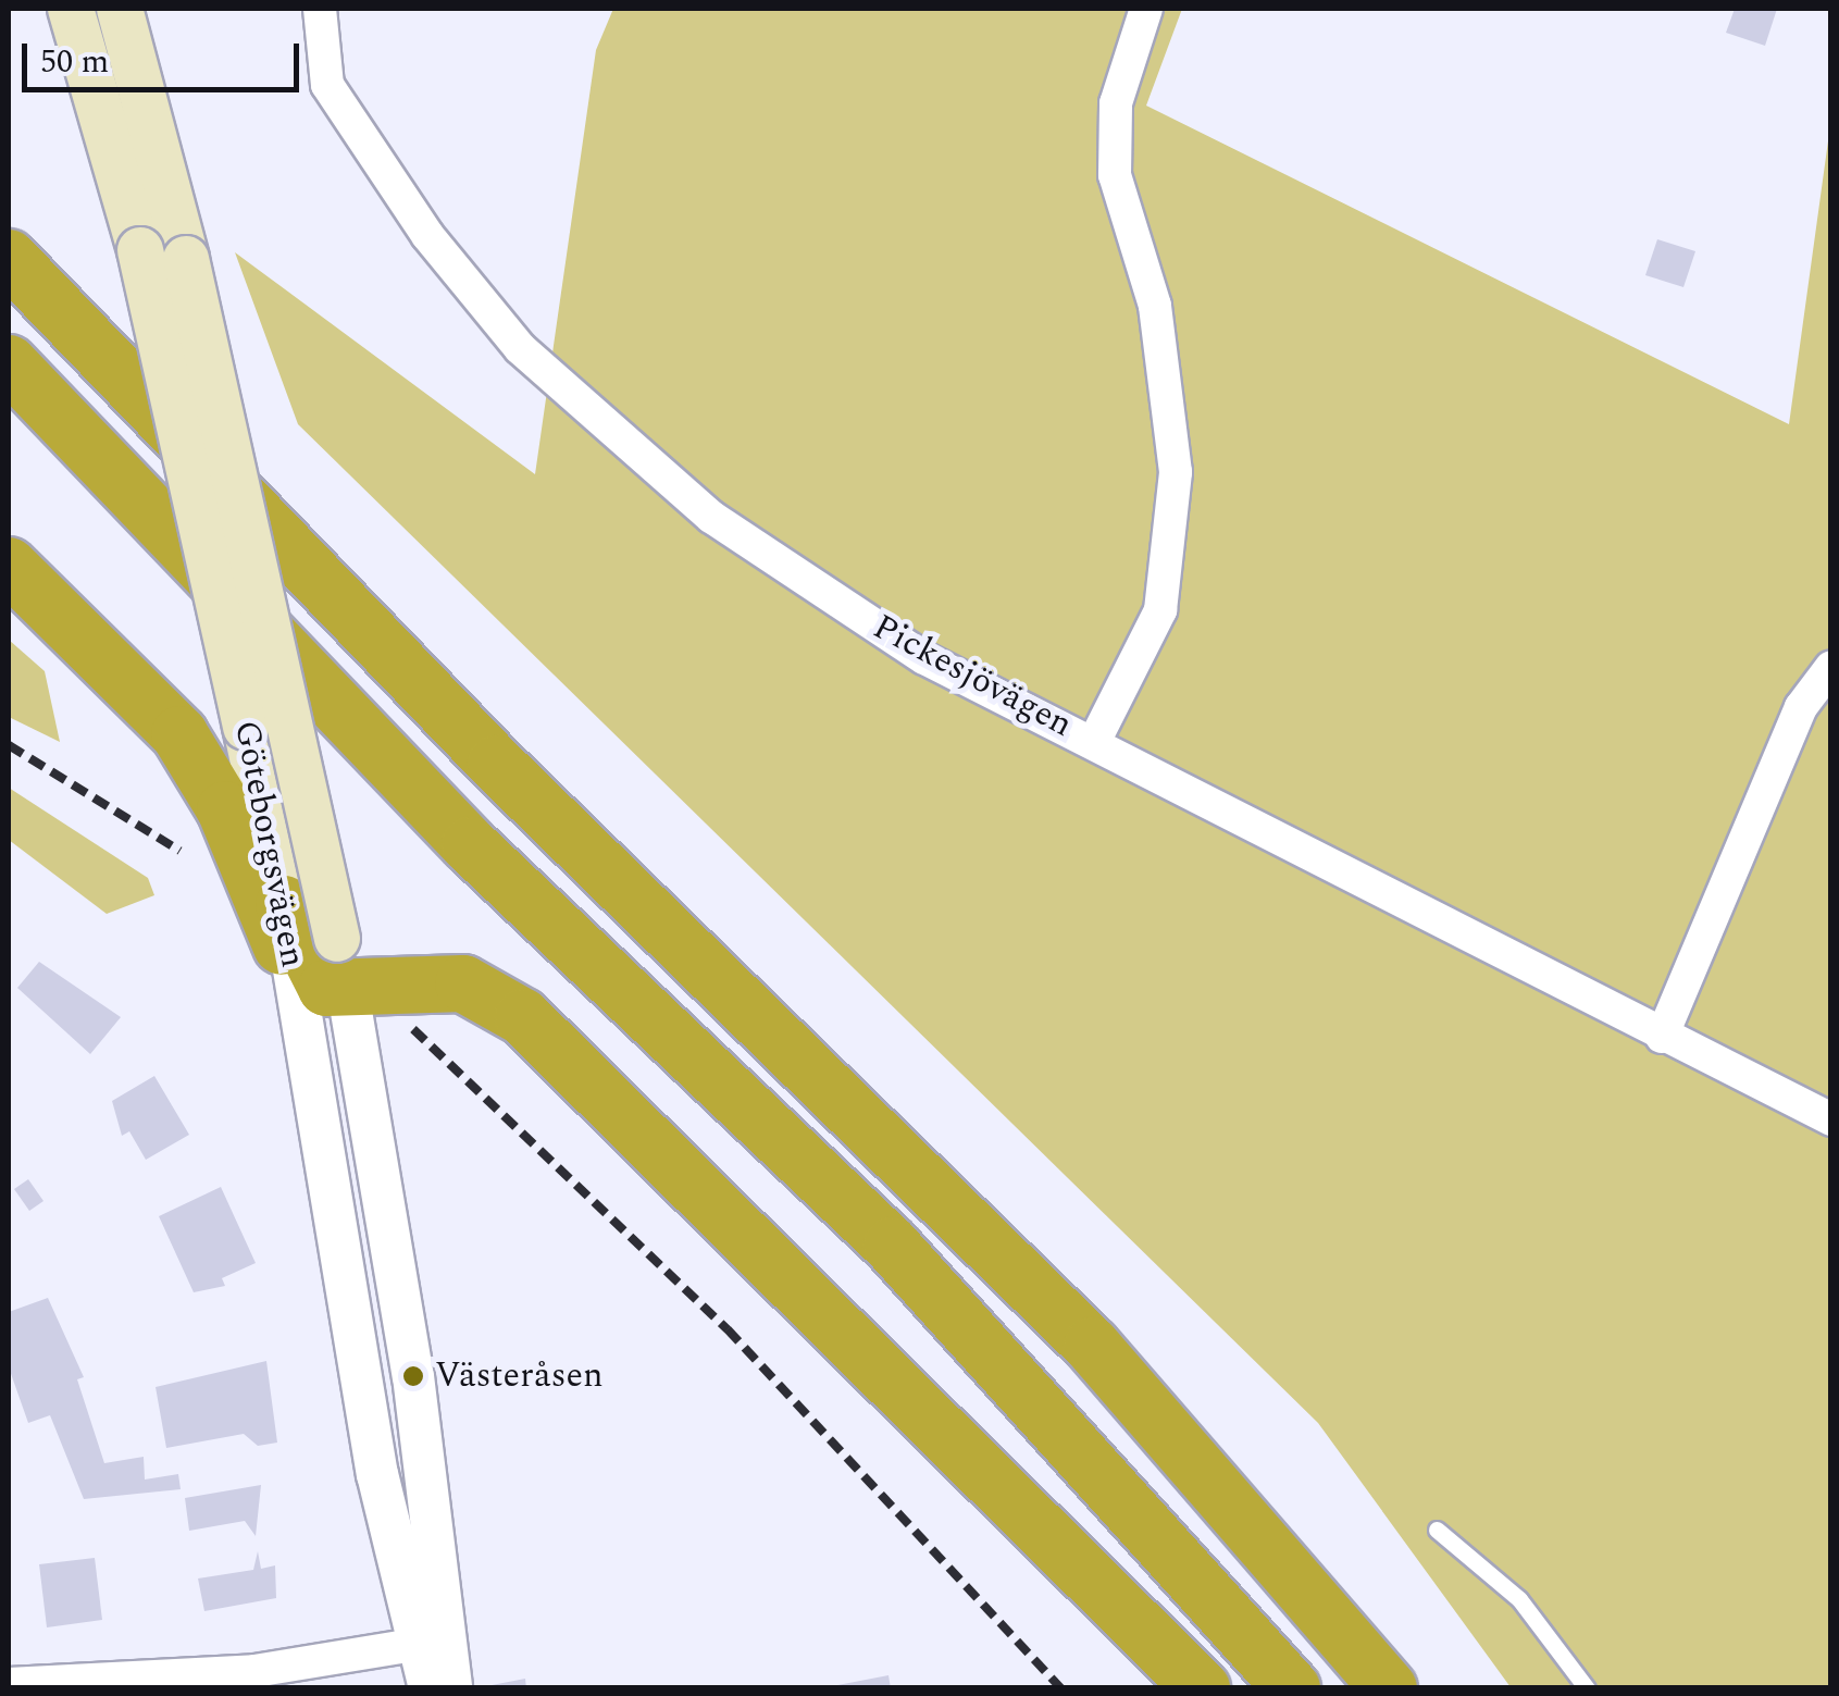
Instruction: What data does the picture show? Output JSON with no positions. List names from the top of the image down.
{
  "streets": {
    "main road": ["Göteborgsvägen"],
    "street": ["Pickesjövägen"]
  },
  "places": ["Västeråsen"],
  "scale_bar": "50 m"
}
